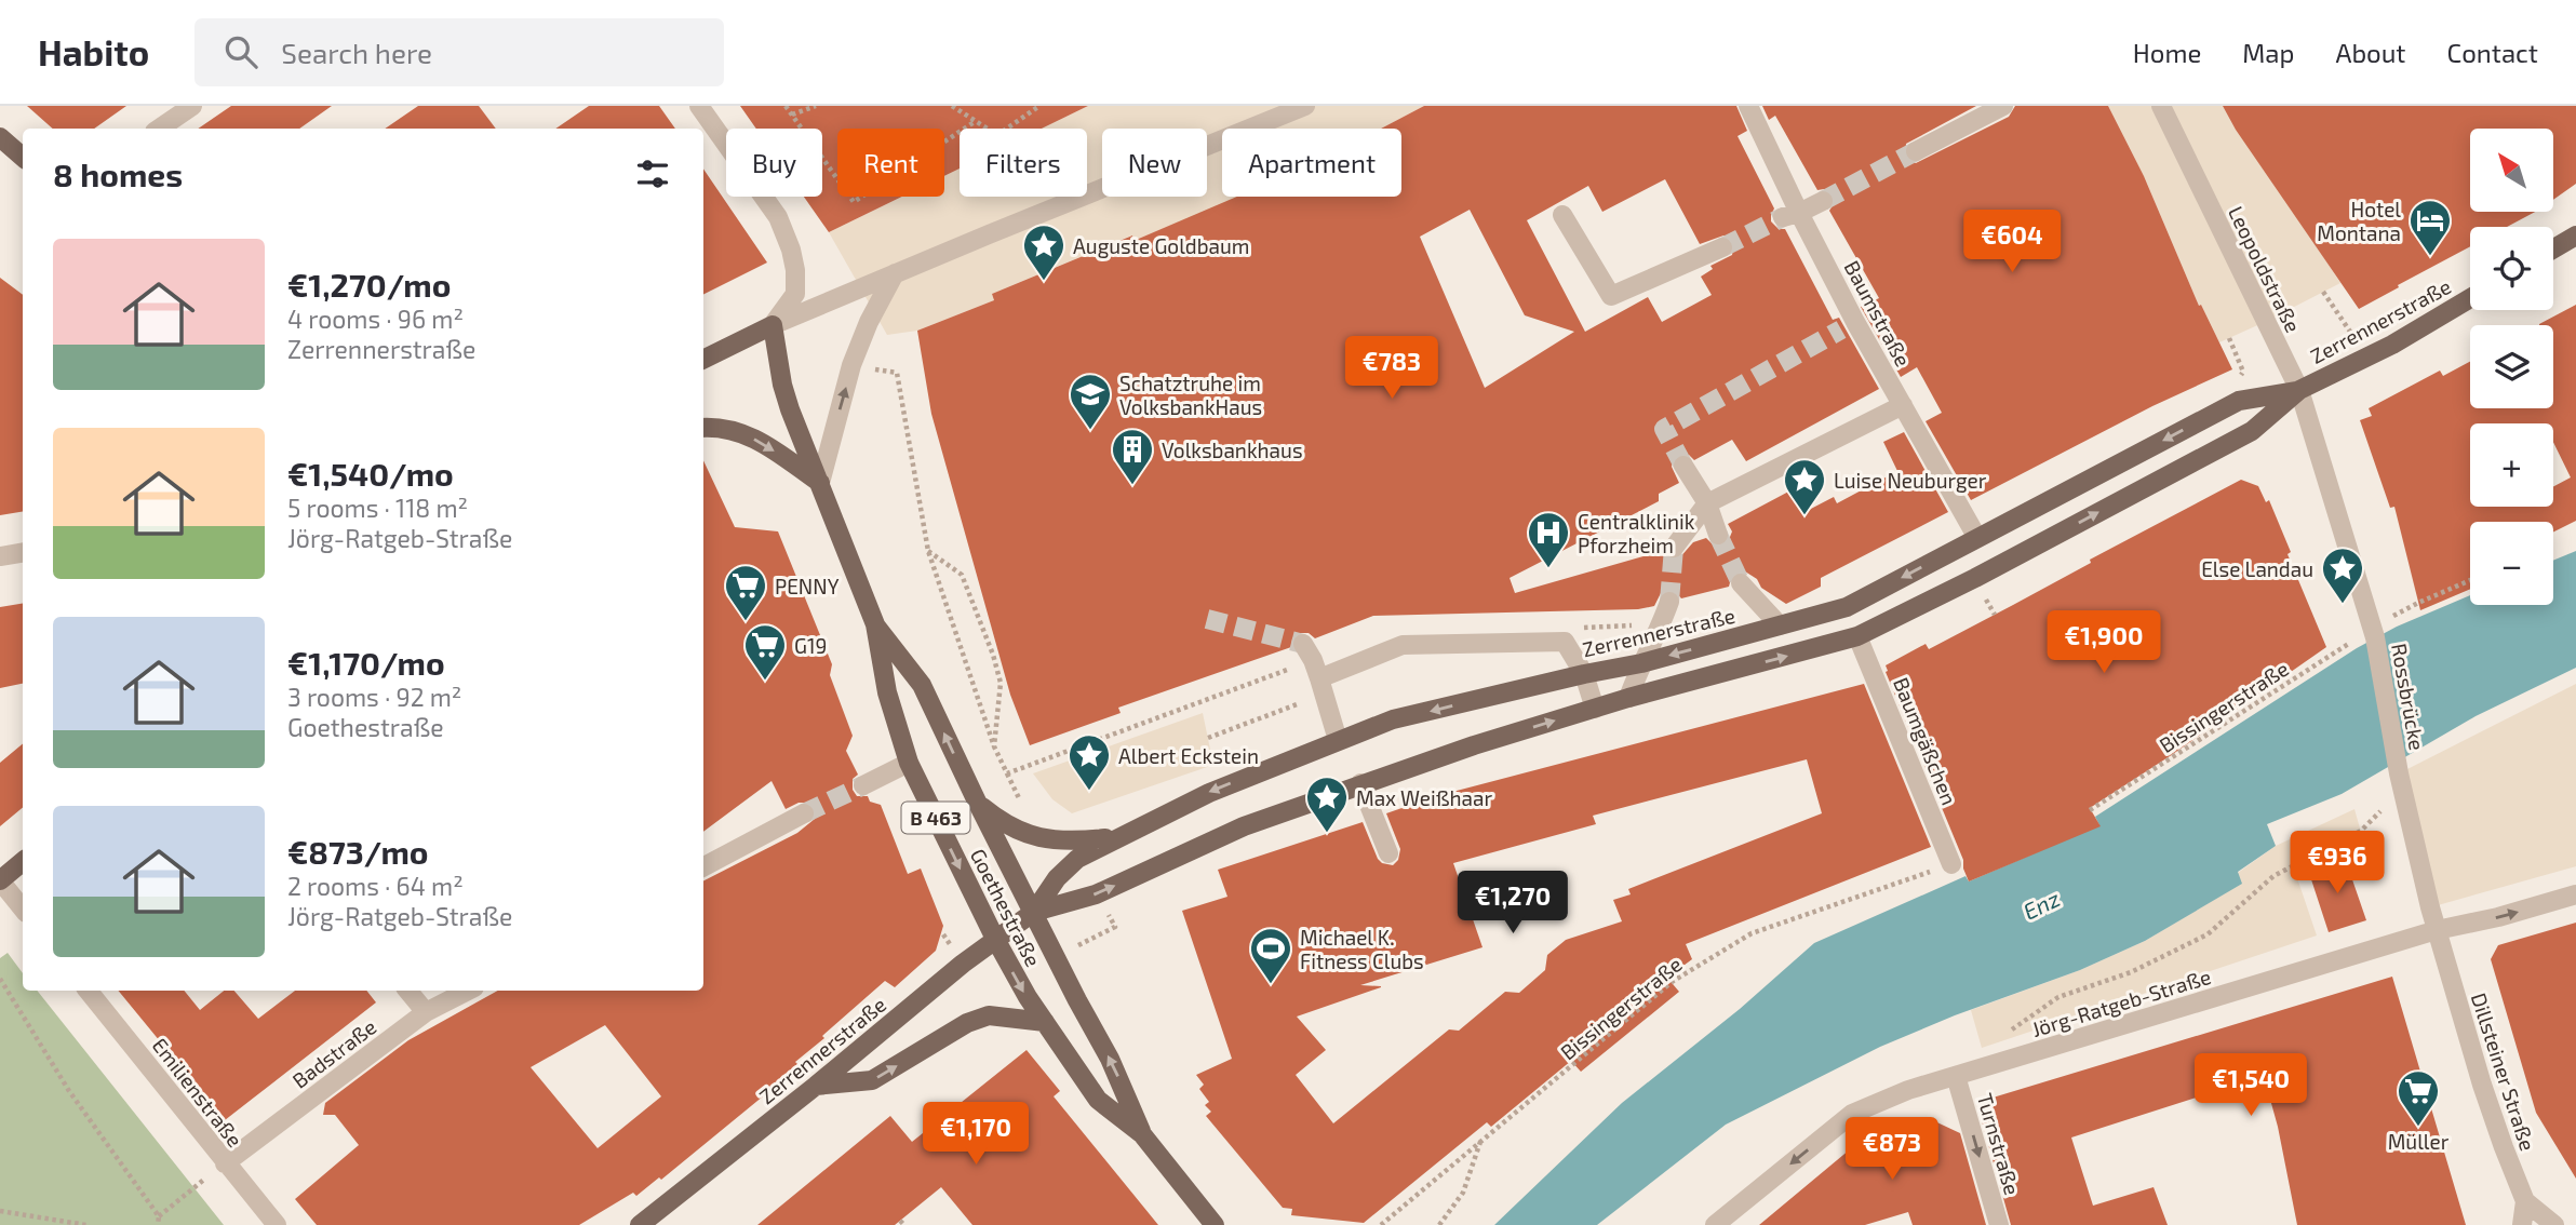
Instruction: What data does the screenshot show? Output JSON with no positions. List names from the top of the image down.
{
  "streets": {
    "main road": ["Zerrennerstraße", "B 463", "Goethestraße"],
    "street": [
      "Leopoldstraße",
      "Baumstraße",
      "Rossbrücke",
      "Baumgäßchen",
      "Jörg-Ratgeb-Straße",
      "Badstraße",
      "Dillsteiner Straße",
      "Emilienstraße",
      "Turnstraße"
    ],
    "path": ["Bissingerstraße"]
  },
  "crossings": [
    ["Leopoldstraße", "Zerrennerstraße"],
    ["Leopoldstraße", "Rossbrücke"],
    ["Leopoldstraße", "Bissingerstraße"],
    ["Baumstraße", "Zerrennerstraße"],
    ["Zerrennerstraße", "Baumgäßchen"],
    ["Zerrennerstraße", "Goethestraße"],
    ["Rossbrücke", "Bissingerstraße"],
    ["Bissingerstraße", "Baumgäßchen"],
    ["Jörg-Ratgeb-Straße", "Dillsteiner Straße"],
    ["Jörg-Ratgeb-Straße", "Turnstraße"],
    ["Badstraße", "Emilienstraße"]
  ],
  "one_way": ["Turnstraße"],
  "water": ["Enz"],
  "places": {
    "hotel": ["Hotel Montana"],
    "place": [
      "Auguste Goldbaum",
      "Luise Neuburger",
      "Else Landau",
      "Albert Eckstein",
      "Max Weißhaar"
    ],
    "school or university": ["Schatztruhe im VolksbankHaus"],
    "building": ["Volksbankhaus"],
    "hospital": ["Centralklinik Pforzheim"],
    "supermarket": ["PENNY", "G19", "Müller"],
    "sports": ["Michael K. Fitness Clubs"]
  },
  "north": "top left",
  "page": {
    "header": "Habito",
    "search": "Search here",
    "nav": [
      "Home",
      "Map",
      "About",
      "Contact"
    ],
    "map_buttons": ["+", "−"],
    "chip": [
      "Buy",
      "Rent",
      "Filters",
      "New",
      "Apartment"
    ],
    "heading": "8 homes",
    "price": [
      "€604",
      "€783",
      "€1,900",
      "€936",
      "€1,270",
      "€1,540",
      "€1,170",
      "€873"
    ],
    "list": [
      {
        "name": "€1,270/mo",
        "note": "4 rooms · 96 m² · Zerrennerstraße"
      },
      {
        "name": "€1,540/mo",
        "note": "5 rooms · 118 m² · Jörg-Ratgeb-Straße"
      },
      {
        "name": "€1,170/mo",
        "note": "3 rooms · 92 m² · Goethestraße"
      },
      {
        "name": "€873/mo",
        "note": "2 rooms · 64 m² · Jörg-Ratgeb-Straße"
      }
    ]
  }
}
